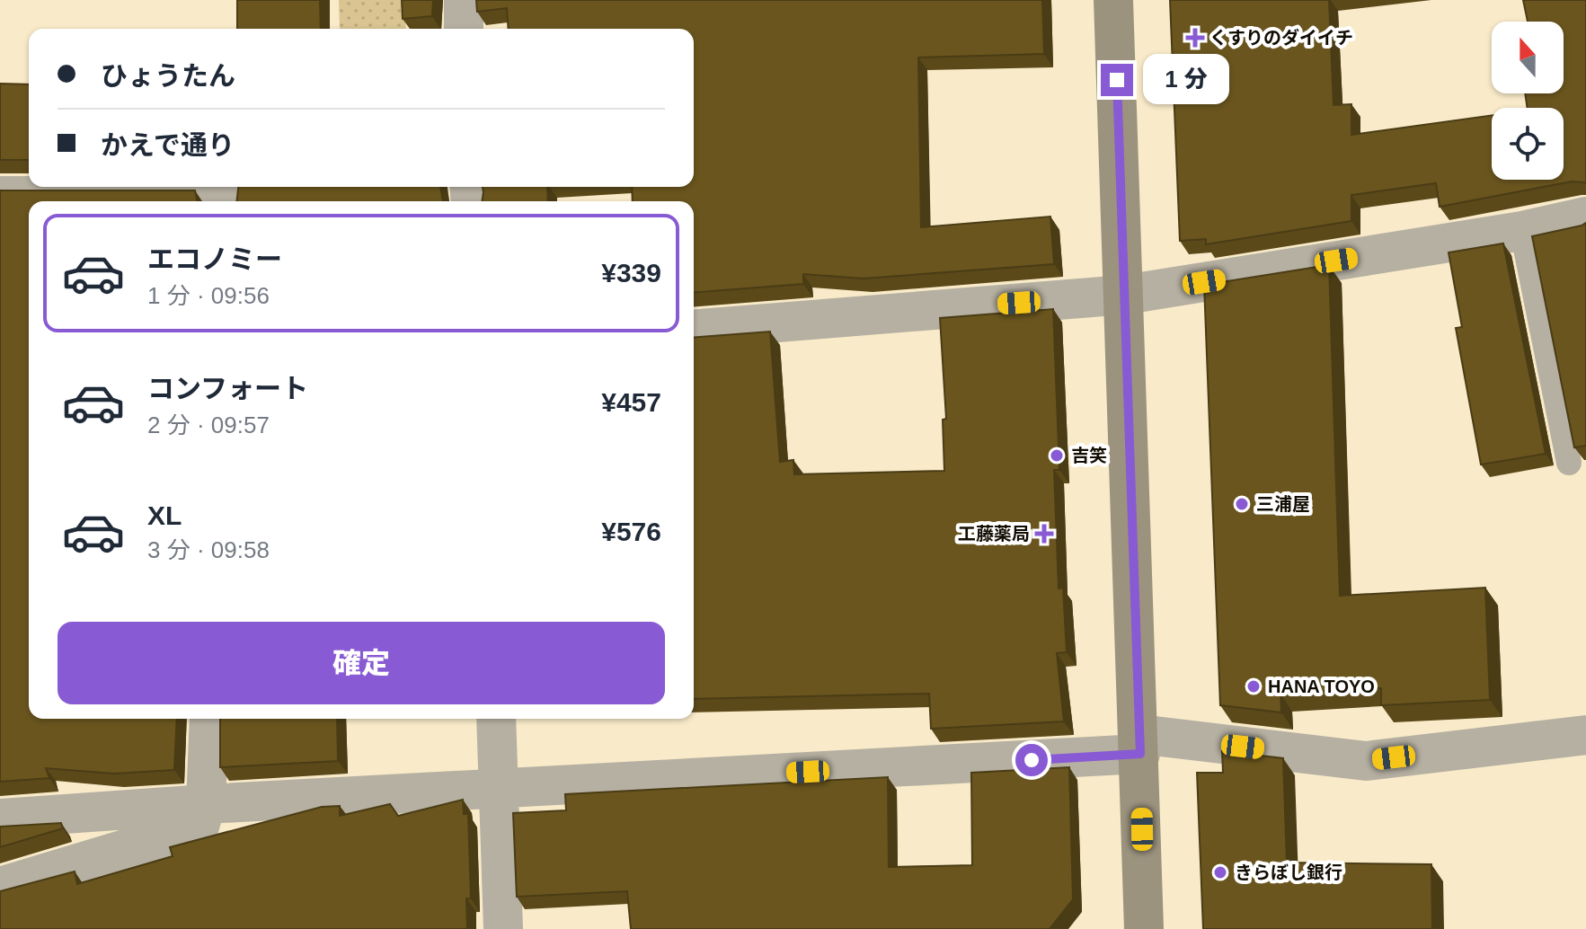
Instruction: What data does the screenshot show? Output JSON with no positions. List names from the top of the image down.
{
  "places": {
    "health": ["くすりのダイイチ", "工藤薬局"],
    "other": [
      "吉笑",
      "三浦屋",
      "HANA TOYO",
      "きらぼし銀行"
    ]
  },
  "north": "top",
  "page": {
    "banner": ["ひょうたん", "かえで通り"],
    "bubble": "1 分",
    "list": [
      {
        "name": "エコノミー",
        "note": "1 分 · 09:56",
        "value": "¥339"
      },
      {
        "name": "コンフォート",
        "note": "2 分 · 09:57",
        "value": "¥457"
      },
      {
        "name": "XL",
        "note": "3 分 · 09:58",
        "value": "¥576"
      }
    ],
    "buttons": "確定"
  }
}
